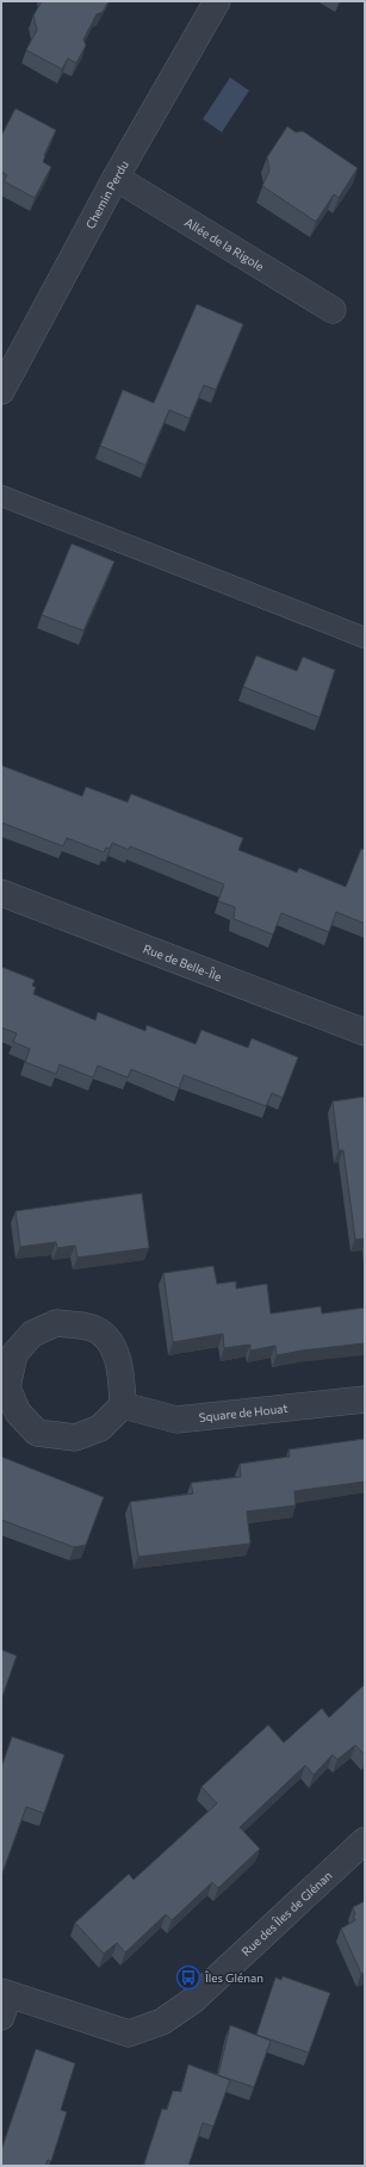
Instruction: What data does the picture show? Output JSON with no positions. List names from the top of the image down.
{
  "streets": {
    "street": [
      "Chemin Perdu",
      "Allée de la Rigole",
      "Rue de Belle-Île",
      "Square de Houat",
      "Rue des Îles de Glénan"
    ]
  },
  "crossings": [
    ["Chemin Perdu", "Allée de la Rigole"]
  ],
  "places": {
    "bus stop": ["Îles Glénan"]
  }
}
